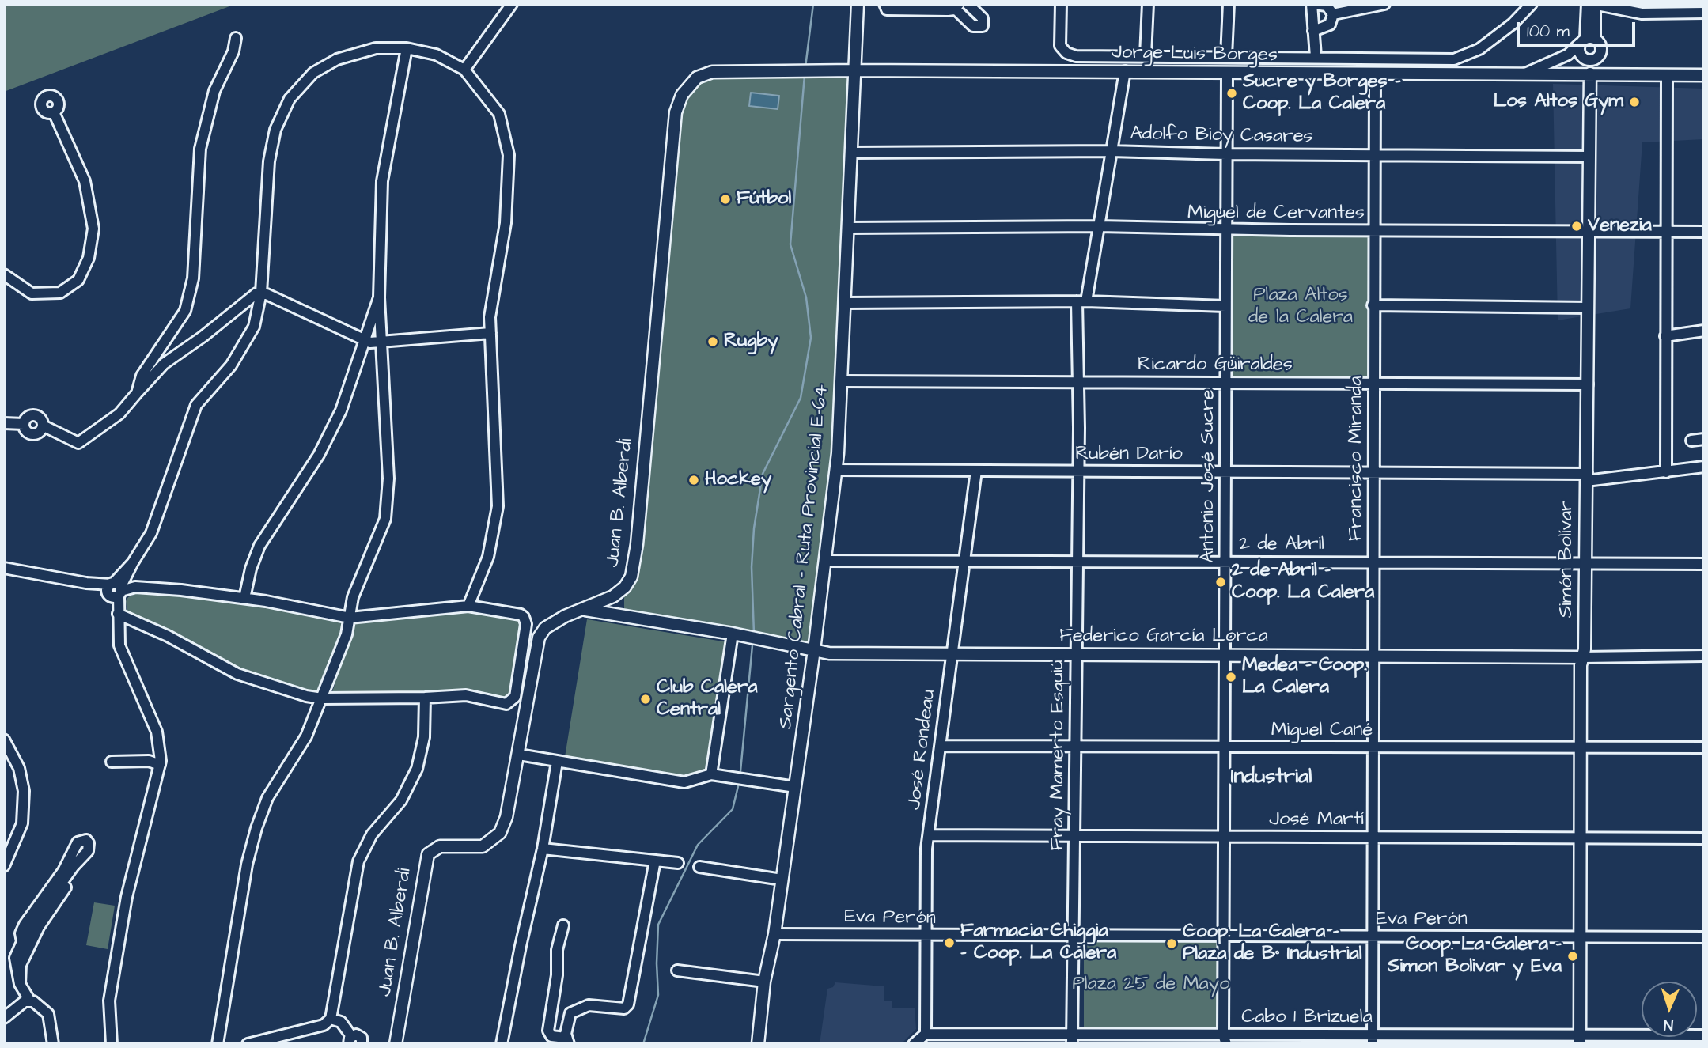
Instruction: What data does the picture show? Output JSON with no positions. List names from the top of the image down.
{
  "streets": {
    "street": [
      "Jorge Luis Borges",
      "Adolfo Bioy Casares",
      "Miguel de Cervantes",
      "Ricardo Güiraldes",
      "Rubén Darío",
      "Francisco Miranda",
      "Antonio José Sucre",
      "Juan B. Alberdi",
      "2 de Abril",
      "Sargento Cabral - Ruta Provincial E-64",
      "Simón Bolívar",
      "Federico García Lorca",
      "Miguel Cané",
      "José Rondeau",
      "Fray Mamerto Esquiú",
      "José Martí",
      "Eva Perón",
      "Cabo 1 Brizuela"
    ]
  },
  "crossings": [
    ["Jorge Luis Borges", "Francisco Miranda"],
    ["Jorge Luis Borges", "Antonio José Sucre"],
    ["Jorge Luis Borges", "Juan B. Alberdi"],
    ["Jorge Luis Borges", "Sargento Cabral - Ruta Provincial E-64"],
    ["Jorge Luis Borges", "Simón Bolívar"],
    ["Jorge Luis Borges", "Fray Mamerto Esquiú"],
    ["Adolfo Bioy Casares", "Francisco Miranda"],
    ["Adolfo Bioy Casares", "Antonio José Sucre"],
    ["Adolfo Bioy Casares", "Sargento Cabral - Ruta Provincial E-64"],
    ["Adolfo Bioy Casares", "Simón Bolívar"],
    ["Adolfo Bioy Casares", "Fray Mamerto Esquiú"],
    ["Miguel de Cervantes", "Francisco Miranda"],
    ["Miguel de Cervantes", "Antonio José Sucre"],
    ["Miguel de Cervantes", "Sargento Cabral - Ruta Provincial E-64"],
    ["Miguel de Cervantes", "Simón Bolívar"],
    ["Miguel de Cervantes", "Fray Mamerto Esquiú"],
    ["Ricardo Güiraldes", "Francisco Miranda"],
    ["Ricardo Güiraldes", "Antonio José Sucre"],
    ["Ricardo Güiraldes", "Sargento Cabral - Ruta Provincial E-64"],
    ["Ricardo Güiraldes", "Simón Bolívar"],
    ["Ricardo Güiraldes", "Fray Mamerto Esquiú"],
    ["Rubén Darío", "Francisco Miranda"],
    ["Rubén Darío", "Antonio José Sucre"],
    ["Rubén Darío", "Sargento Cabral - Ruta Provincial E-64"],
    ["Rubén Darío", "Simón Bolívar"],
    ["Rubén Darío", "José Rondeau"],
    ["Rubén Darío", "Fray Mamerto Esquiú"],
    ["Francisco Miranda", "2 de Abril"],
    ["Francisco Miranda", "Federico García Lorca"],
    ["Francisco Miranda", "Miguel Cané"],
    ["Francisco Miranda", "José Martí"],
    ["Francisco Miranda", "Eva Perón"],
    ["Francisco Miranda", "Cabo 1 Brizuela"],
    ["Antonio José Sucre", "2 de Abril"],
    ["Antonio José Sucre", "Federico García Lorca"],
    ["Antonio José Sucre", "Miguel Cané"],
    ["Antonio José Sucre", "José Martí"],
    ["Antonio José Sucre", "Eva Perón"],
    ["Antonio José Sucre", "Cabo 1 Brizuela"],
    ["Juan B. Alberdi", "Federico García Lorca"],
    ["2 de Abril", "Sargento Cabral - Ruta Provincial E-64"],
    ["2 de Abril", "Simón Bolívar"],
    ["2 de Abril", "José Rondeau"],
    ["2 de Abril", "Fray Mamerto Esquiú"],
    ["Sargento Cabral - Ruta Provincial E-64", "Federico García Lorca"],
    ["Sargento Cabral - Ruta Provincial E-64", "Eva Perón"],
    ["Simón Bolívar", "Federico García Lorca"],
    ["Simón Bolívar", "Miguel Cané"],
    ["Simón Bolívar", "José Martí"],
    ["Simón Bolívar", "Eva Perón"],
    ["Simón Bolívar", "Cabo 1 Brizuela"],
    ["Federico García Lorca", "José Rondeau"],
    ["Federico García Lorca", "Fray Mamerto Esquiú"],
    ["Miguel Cané", "José Rondeau"],
    ["Miguel Cané", "Fray Mamerto Esquiú"],
    ["José Rondeau", "José Martí"],
    ["José Rondeau", "Eva Perón"],
    ["José Rondeau", "Cabo 1 Brizuela"],
    ["Fray Mamerto Esquiú", "José Martí"],
    ["Fray Mamerto Esquiú", "Eva Perón"],
    ["Fray Mamerto Esquiú", "Cabo 1 Brizuela"]
  ],
  "districts": ["Industrial"],
  "parks": ["Plaza Altos de la Calera", "Plaza 25 de Mayo"],
  "places": [
    "Sucre y Borges - Coop. La Calera",
    "Los Altos Gym",
    "Fútbol",
    "Venezia",
    "Rugby",
    "Hockey",
    "2 de Abril - Coop. La Calera",
    "Medea - Coop. La Calera",
    "Club Calera Central",
    "Farmacia Chiggia - Coop. La Calera",
    "Coop. La Calera - Plaza de B° Industrial",
    "Coop. La Calera - Simon Bolivar y Eva"
  ],
  "scale_bar": "100 m",
  "north": "bottom"
}
